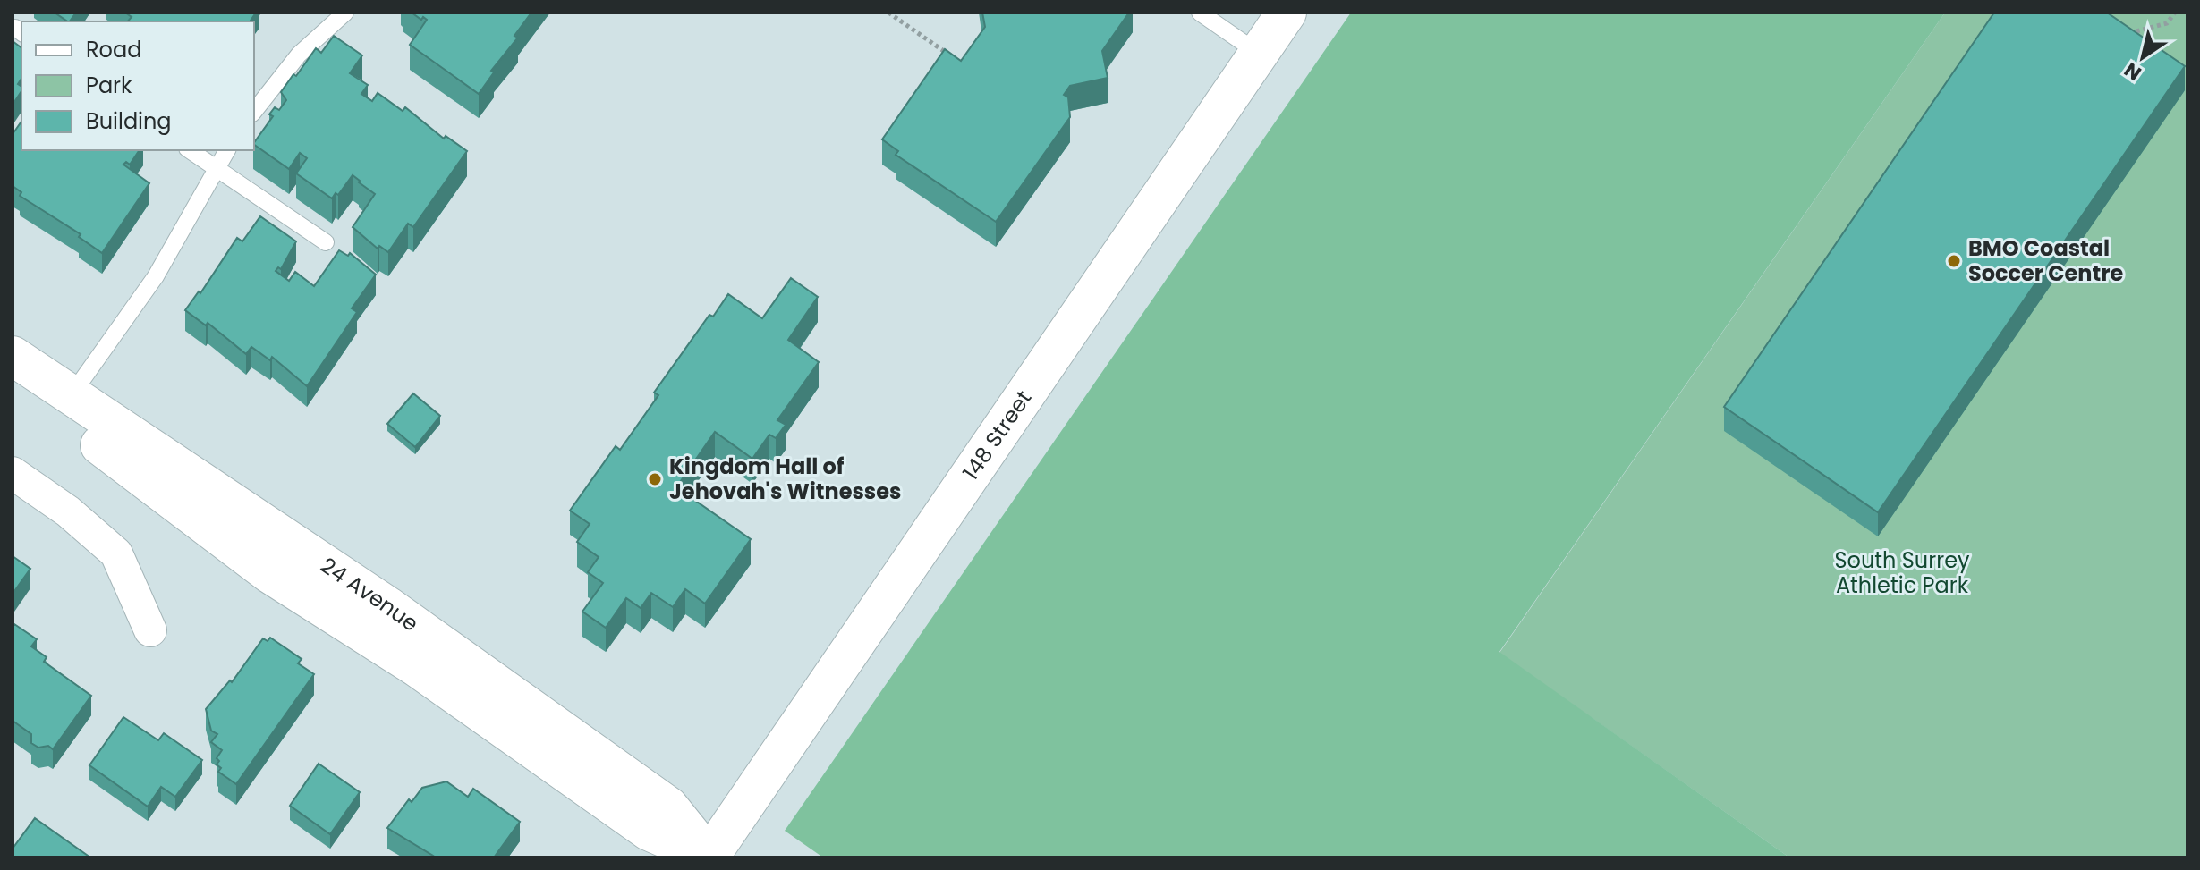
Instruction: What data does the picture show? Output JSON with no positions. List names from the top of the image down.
{
  "streets": {
    "main road": ["148 Street", "24 Avenue"]
  },
  "crossings": [
    ["148 Street", "24 Avenue"]
  ],
  "parks": ["South Surrey Athletic Park"],
  "places": ["BMO Coastal Soccer Centre", "Kingdom Hall of Jehovah's Witnesses"],
  "legend": ["Road", "Park", "Building"],
  "north": "bottom left"
}
